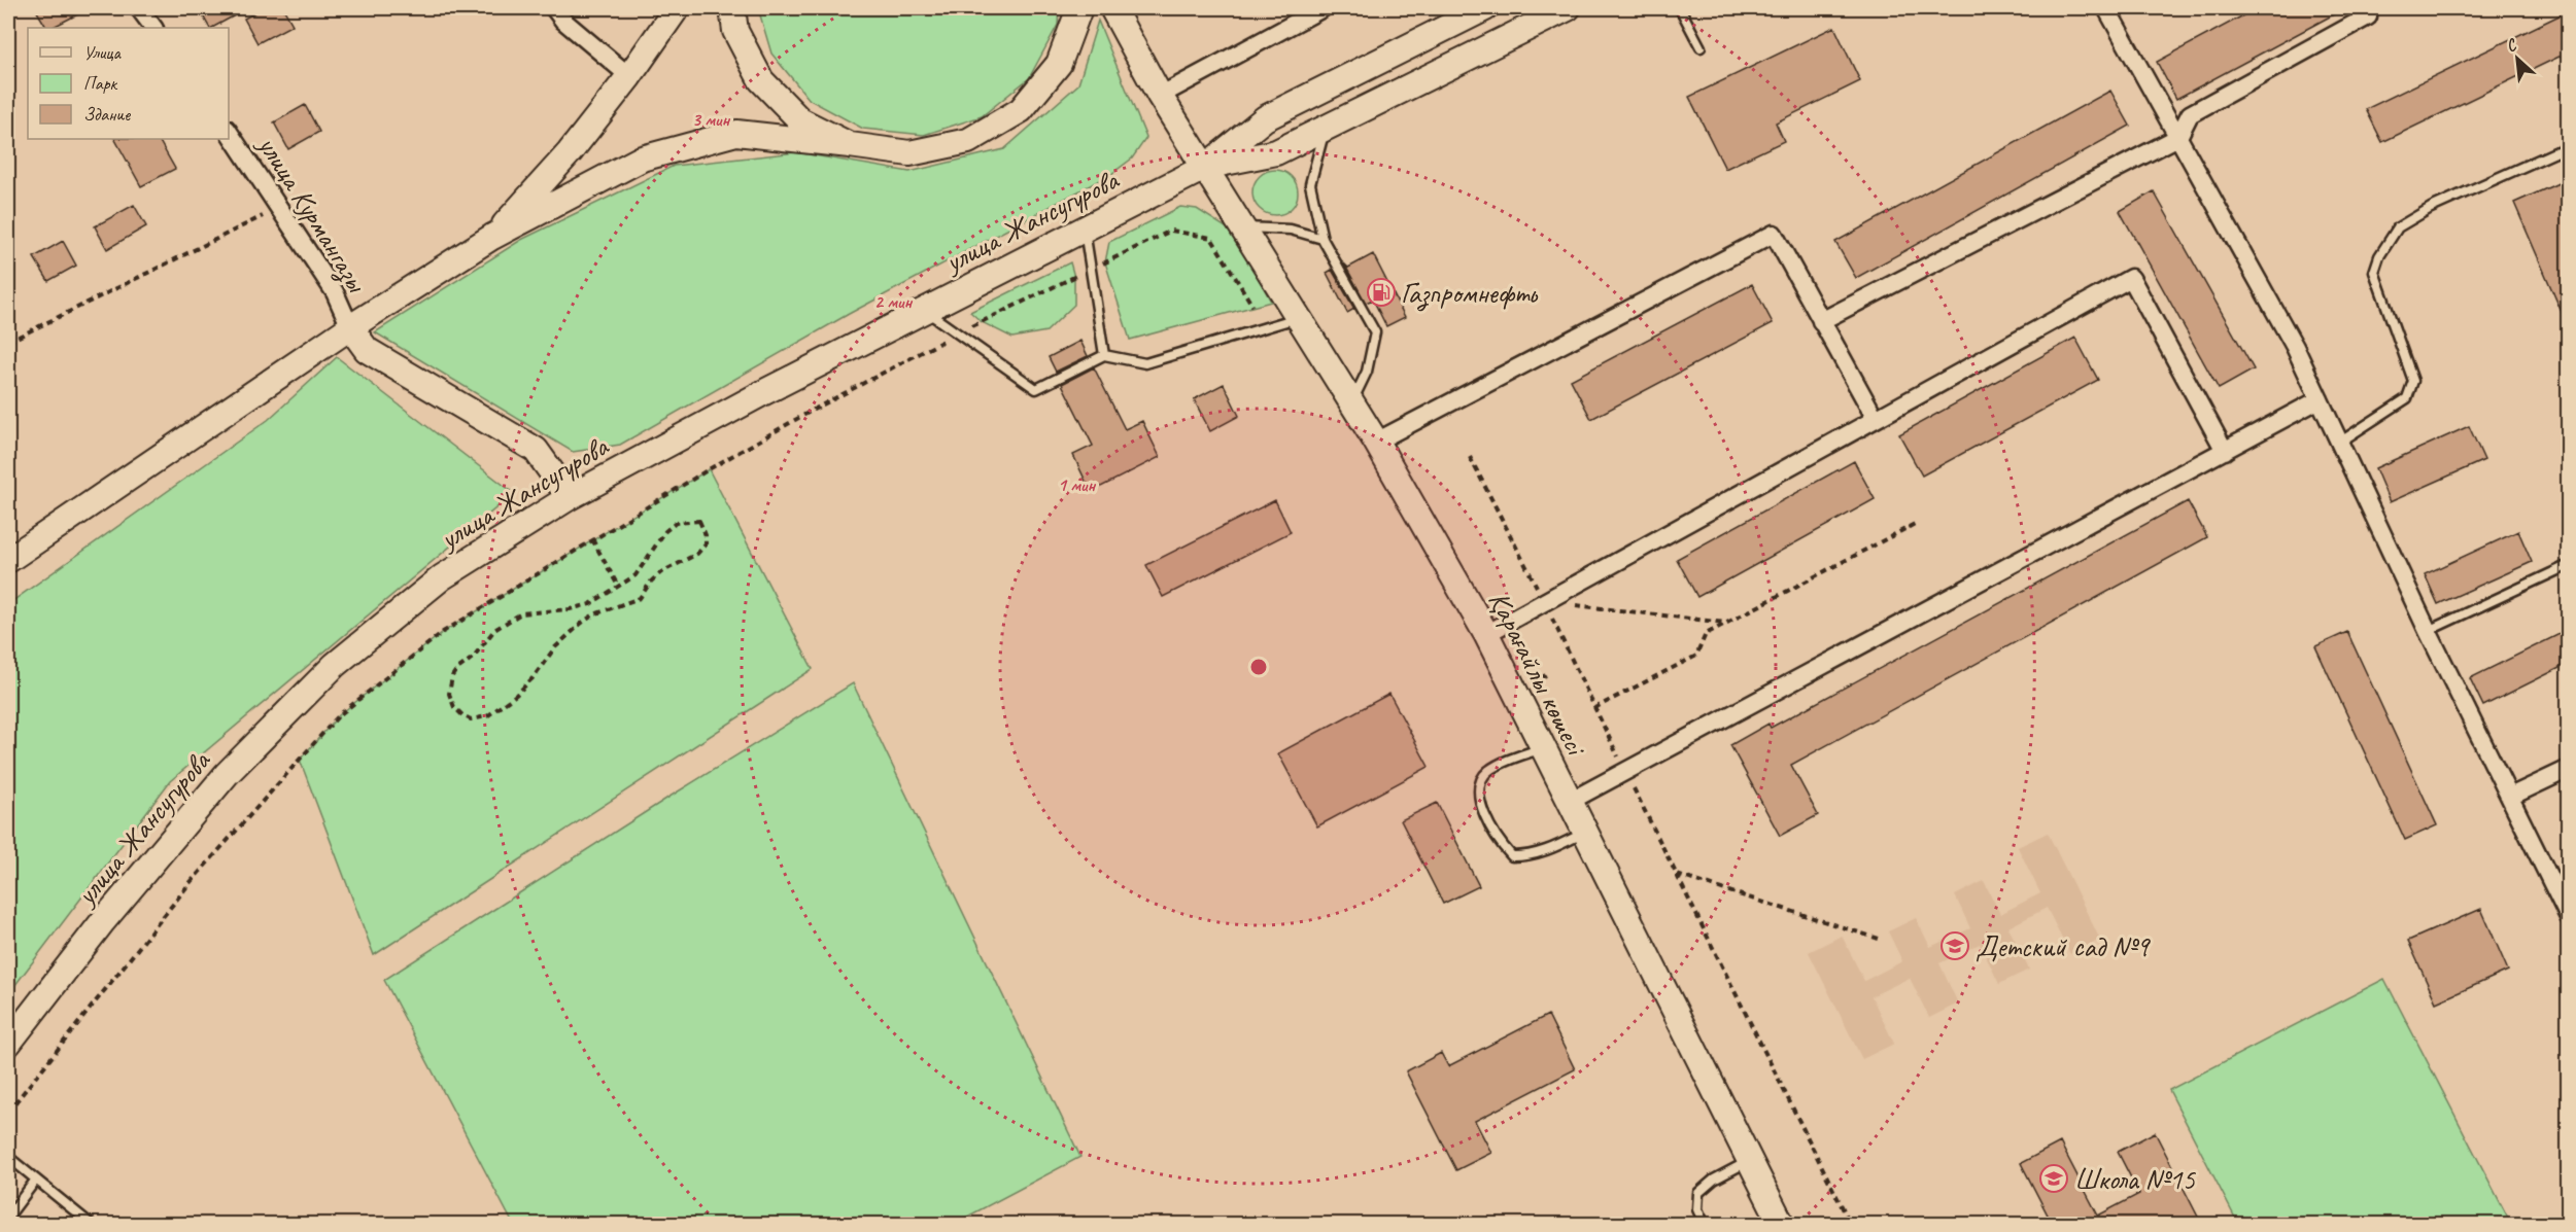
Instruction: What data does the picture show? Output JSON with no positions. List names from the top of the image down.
{
  "streets": {
    "main road": ["улица Жансугурова", "Қарағайлы көшесі"],
    "street": ["улица Курмангазы"]
  },
  "crossings": [
    ["улица Жансугурова", "Қарағайлы көшесі"]
  ],
  "places": {
    "fuel station": ["Газпромнефть"],
    "school or university": ["Детский сад №9", "Школа №15"]
  },
  "legend": ["Улица", "Парк", "Здание"],
  "north": "top left",
  "rings": ["3 мин", "2 мин", "1 мин"]
}
